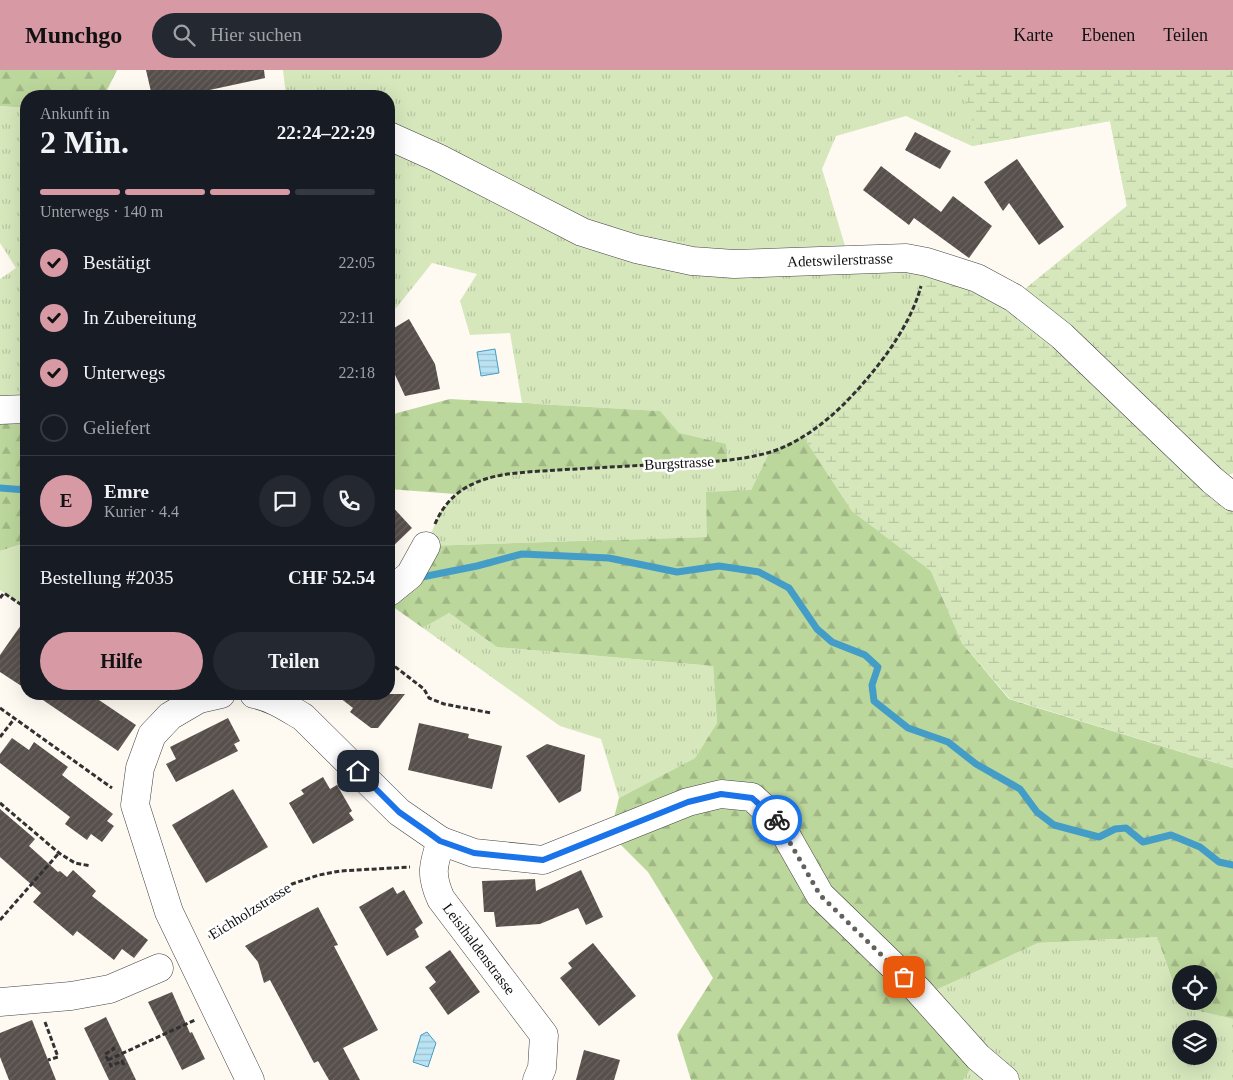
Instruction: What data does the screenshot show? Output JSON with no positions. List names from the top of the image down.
{
  "streets": {
    "street": ["Adetswilerstrasse", "Leisihaldenstrasse"],
    "path": ["Burgstrasse", "Eichholzstrasse"]
  },
  "crossings": [
    ["Adetswilerstrasse", "Burgstrasse"],
    ["Eichholzstrasse", "Leisihaldenstrasse"]
  ],
  "page": {
    "header": "Munchgo",
    "search": "Hier suchen",
    "nav": ["Karte", "Ebenen", "Teilen"],
    "heading": ["2 Min.", "Ankunft in", "22:24–22:29"],
    "panel": [
      "Emre",
      "Kurier · 4.4",
      "Bestellung #2035",
      "CHF 52.54"
    ],
    "bar": "Unterwegs · 140 m",
    "list": [
      ["Bestätigt", "22:05"],
      ["In Zubereitung", "22:11"],
      ["Unterwegs", "22:18"],
      "Geliefert"
    ],
    "round": "E",
    "buttons": ["Hilfe", "Teilen"]
  }
}
